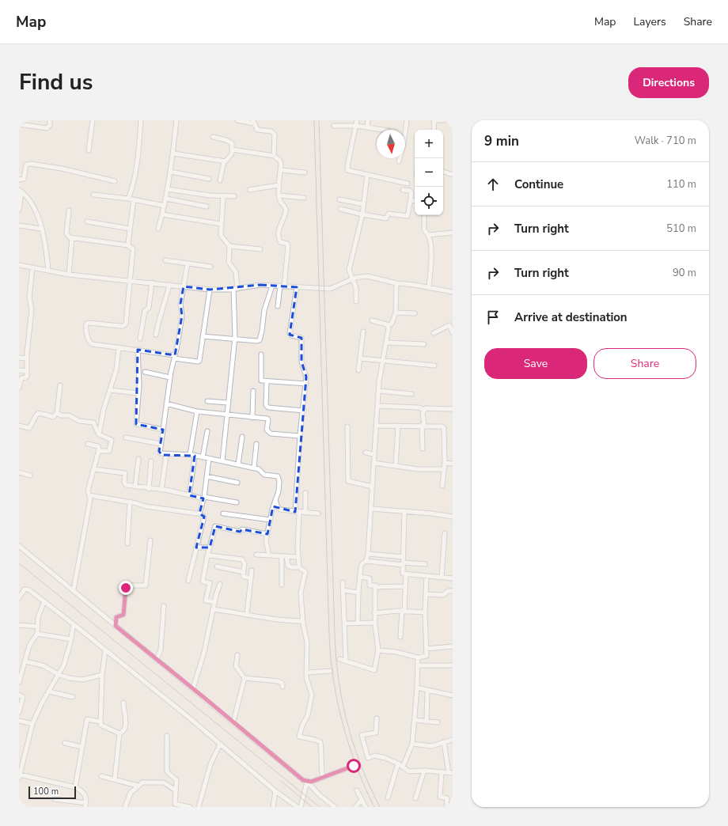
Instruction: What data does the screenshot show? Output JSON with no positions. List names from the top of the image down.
{
  "scale_bar": "100 m",
  "north": "bottom",
  "page": {
    "header": "Map",
    "nav": ["Map", "Layers", "Share"],
    "title": "Find us",
    "buttons": [
      "Directions",
      ["Save", "Share"]
    ],
    "heading": ["9 min", "Walk · 710 m"],
    "map_buttons": ["+", "−"],
    "list": [
      ["Continue", "110 m"],
      ["Turn right", "510 m"],
      ["Turn right", "90 m"],
      "Arrive at destination"
    ],
    "scale": "100 m"
  }
}
